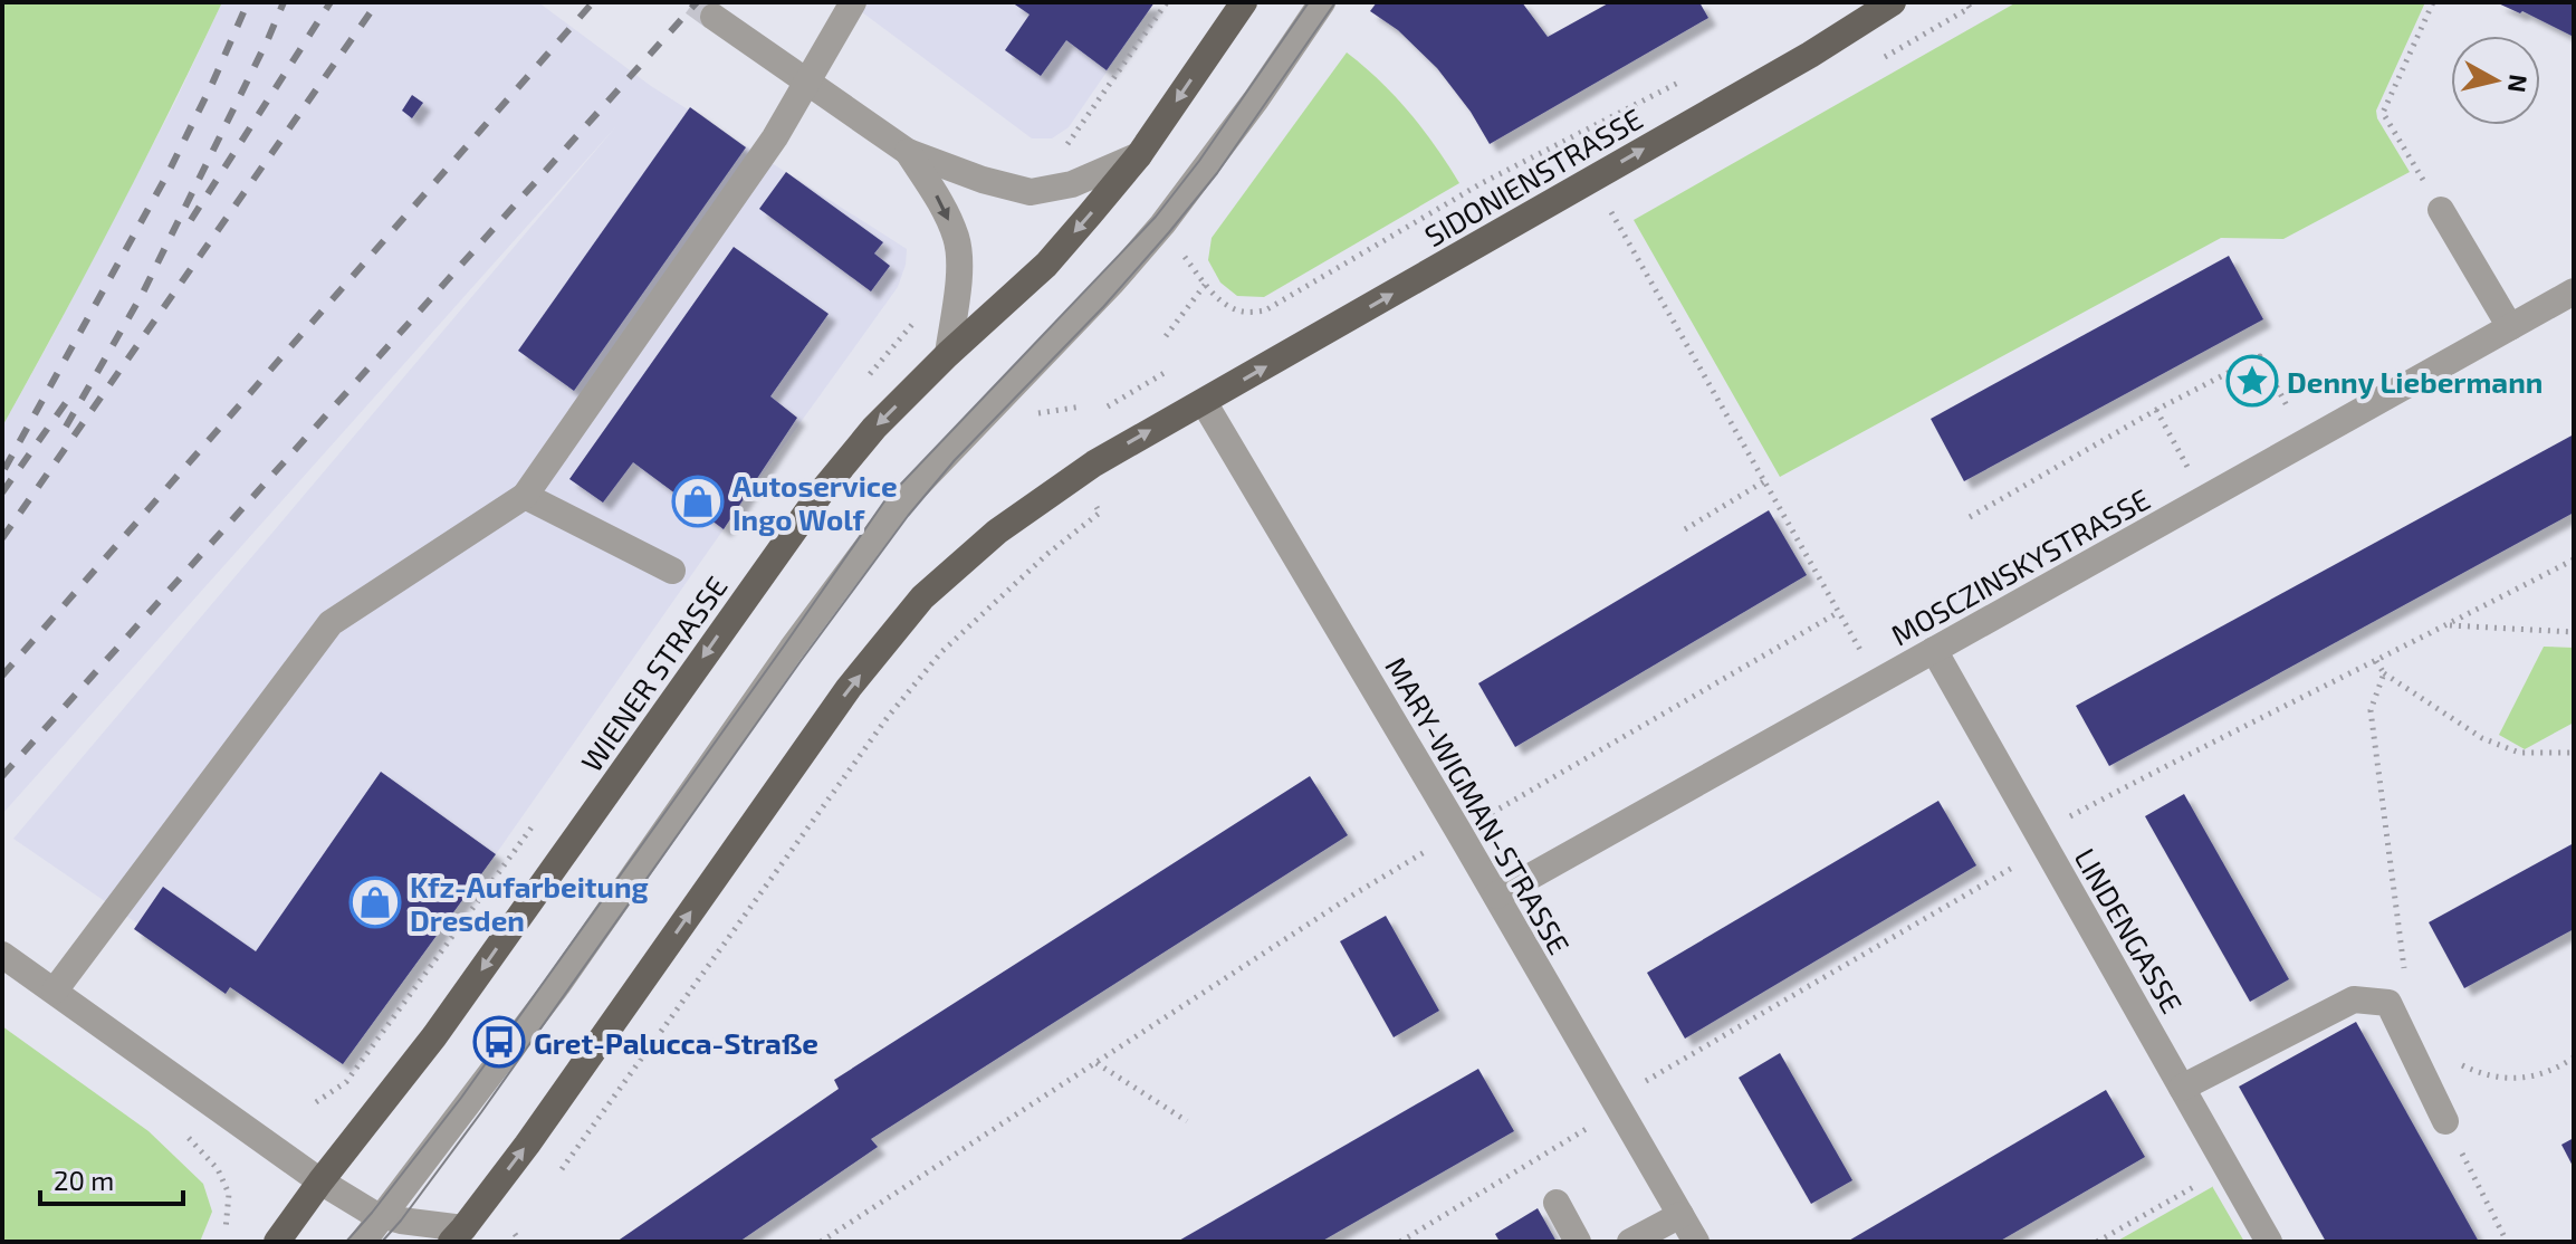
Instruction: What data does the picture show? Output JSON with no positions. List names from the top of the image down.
{
  "streets": {
    "main road": ["SIDONIENSTRASSE", "WIENER STRASSE"],
    "street": ["MOSCZINSKYSTRASSE", "MARY-WIGMAN-STRASSE", "LINDENGASSE"]
  },
  "crossings": [
    ["SIDONIENSTRASSE", "MARY-WIGMAN-STRASSE"],
    ["MOSCZINSKYSTRASSE", "MARY-WIGMAN-STRASSE"],
    ["MOSCZINSKYSTRASSE", "LINDENGASSE"]
  ],
  "one_way": ["SIDONIENSTRASSE"],
  "places": {
    "place": ["Denny Liebermann"],
    "shop": ["Autoservice Ingo Wolf", "Kfz-Aufarbeitung Dresden"],
    "bus stop": ["Gret-Palucca-Straße"]
  },
  "scale_bar": "20 m",
  "north": "right"
}
